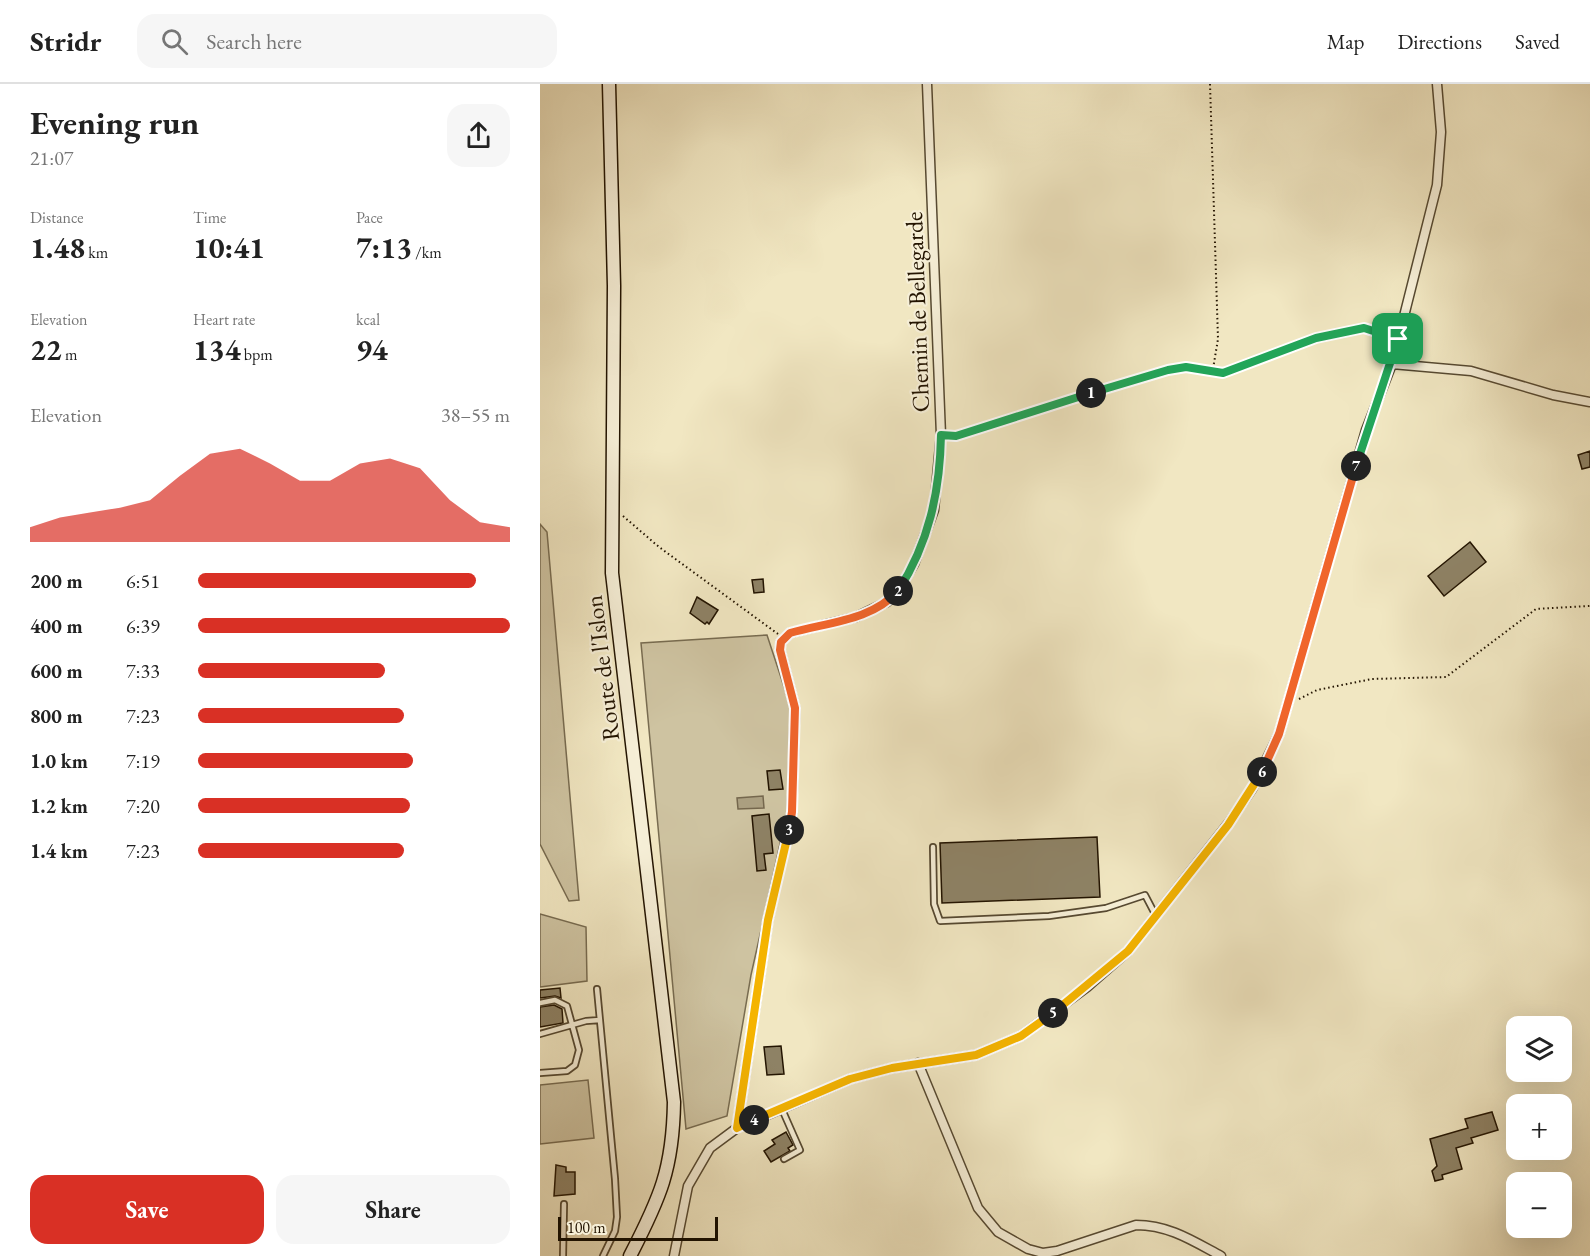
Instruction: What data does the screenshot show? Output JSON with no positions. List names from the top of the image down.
{
  "streets": {
    "street": ["Chemin de Bellegarde", "Route de l'Islon"]
  },
  "scale_bar": "100 m",
  "page": {
    "header": "Stridr",
    "search": "Search here",
    "nav": ["Map", "Directions", "Saved"],
    "heading": ["Evening run", "21:07"],
    "stats": [
      ["Distance", "1.48 km"],
      ["Time", "10:41"],
      ["Pace", "7:13 /km"],
      ["Elevation", "22 m"],
      ["Heart rate", "134 bpm"],
      ["kcal", "94"]
    ],
    "pins": [
      "1",
      "7",
      "2",
      "6",
      "3",
      "5",
      "4"
    ],
    "chart": ["Elevation", "38–55 m"],
    "list": [
      {
        "name": "200 m",
        "note": "6:51"
      },
      {
        "name": "400 m",
        "note": "6:39"
      },
      {
        "name": "600 m",
        "note": "7:33"
      },
      {
        "name": "800 m",
        "note": "7:23"
      },
      {
        "name": "1.0 km",
        "note": "7:19"
      },
      {
        "name": "1.2 km",
        "note": "7:20"
      },
      {
        "name": "1.4 km",
        "note": "7:23"
      }
    ],
    "map_buttons": ["+", "−"],
    "buttons": ["Save", "Share"],
    "scale": "100 m"
  }
}
